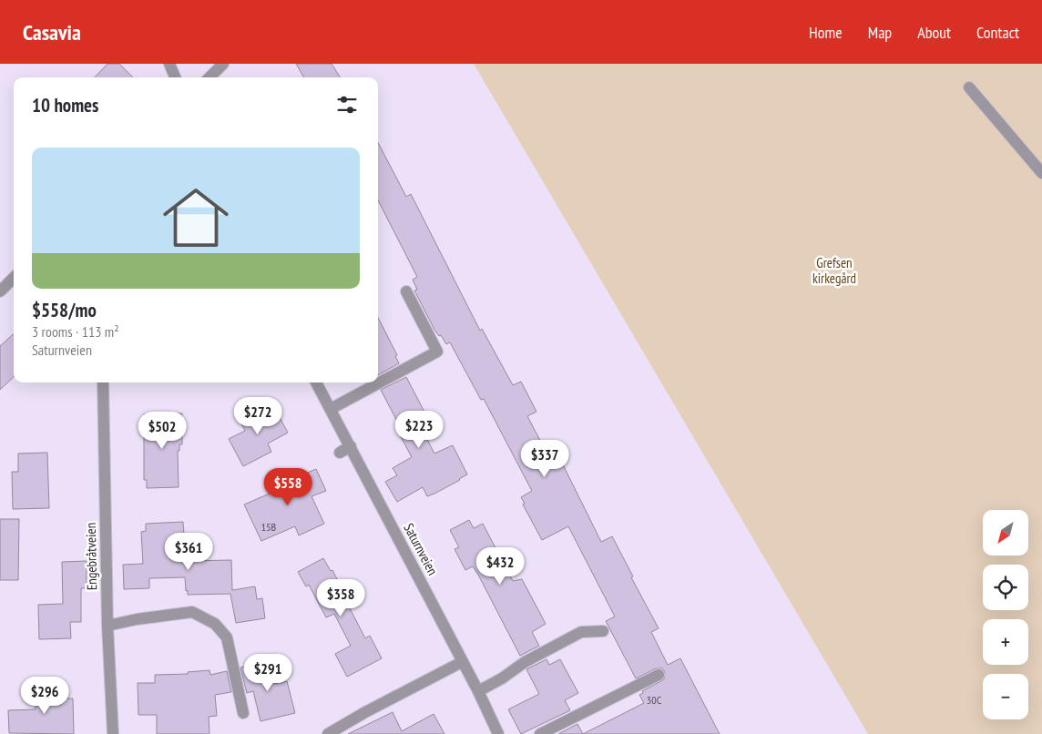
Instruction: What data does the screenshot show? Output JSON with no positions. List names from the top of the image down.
{
  "streets": {
    "street": ["Saturnveien", "Engebråtveien"]
  },
  "parks": ["Grefsen kirkegård"],
  "house_numbers": ["15B", "30C"],
  "north": "bottom left",
  "page": {
    "header": "Casavia",
    "nav": [
      "Home",
      "Map",
      "About",
      "Contact"
    ],
    "heading": "10 homes",
    "list": [
      {
        "name": "$558/mo",
        "note": "3 rooms · 113 m² · Saturnveien"
      }
    ],
    "price": [
      "$272",
      "$223",
      "$502",
      "$337",
      "$558",
      "$361",
      "$432",
      "$358",
      "$291",
      "$296"
    ],
    "map_buttons": ["+", "−"]
  }
}
